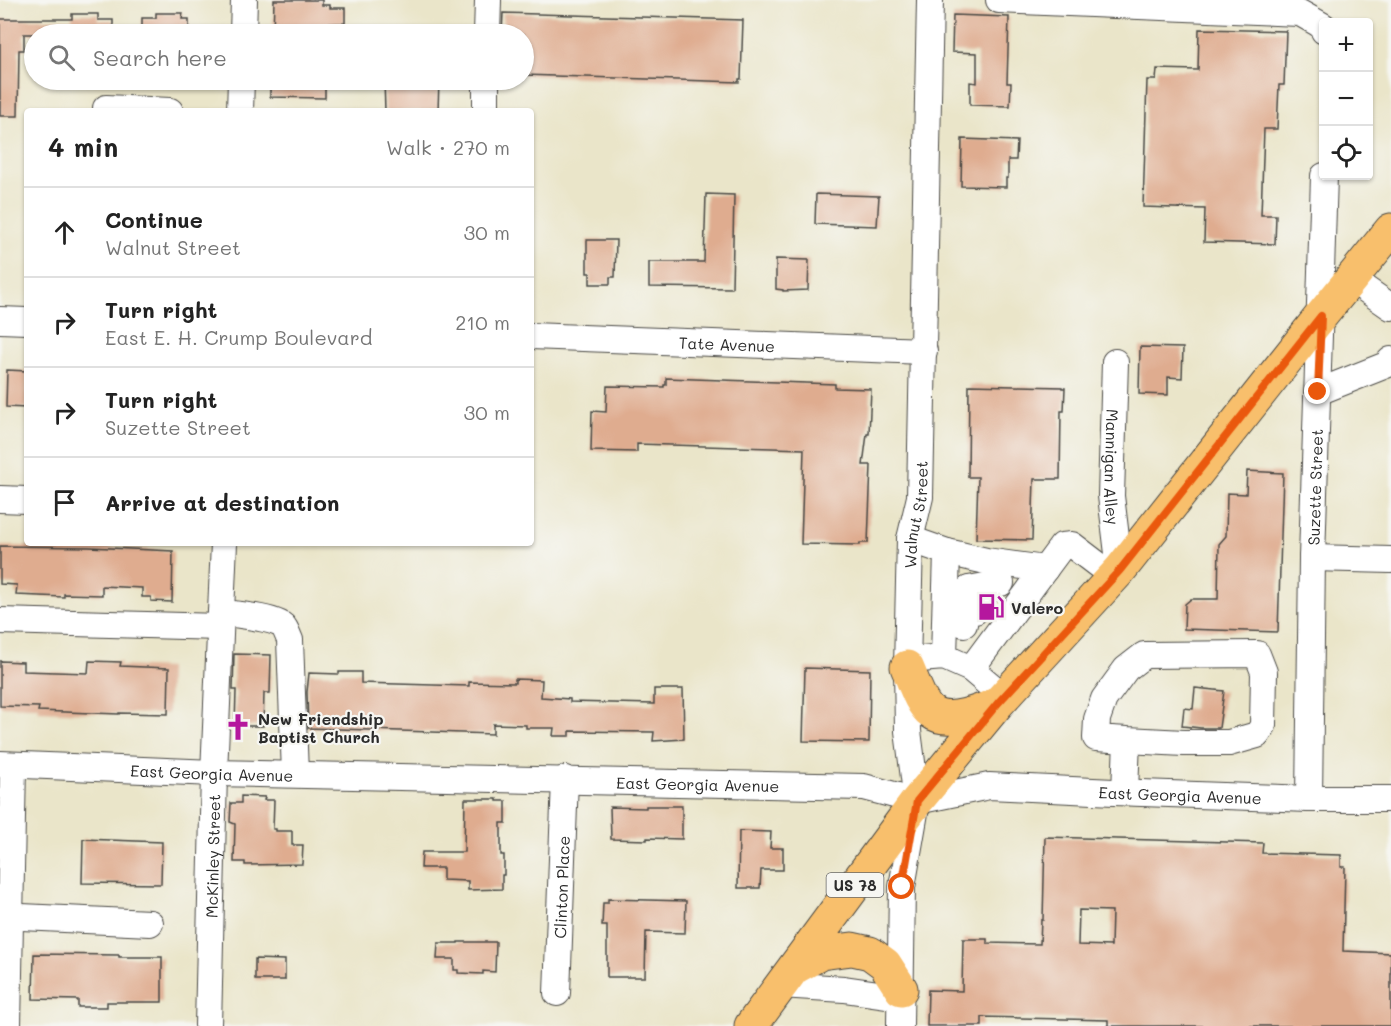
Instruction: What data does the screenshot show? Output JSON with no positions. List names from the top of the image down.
{
  "streets": {
    "main road": ["US 78"],
    "street": [
      "Tate Avenue",
      "Mannigan Alley",
      "Suzette Street",
      "Walnut Street",
      "East Georgia Avenue",
      "McKinley Street",
      "Clinton Place"
    ]
  },
  "crossings": [
    ["Tate Avenue", "Walnut Street"],
    ["Mannigan Alley", "US 78"],
    ["Suzette Street", "East Georgia Avenue"],
    ["Suzette Street", "US 78"],
    ["Walnut Street", "East Georgia Avenue"],
    ["Walnut Street", "US 78"],
    ["East Georgia Avenue", "McKinley Street"],
    ["East Georgia Avenue", "US 78"],
    ["East Georgia Avenue", "Clinton Place"]
  ],
  "places": {
    "fuel station": ["Valero"],
    "church": ["New Friendship Baptist Church"]
  },
  "page": {
    "map_buttons": ["+", "−"],
    "search": "Search here",
    "heading": ["4 min", "Walk · 270 m"],
    "list": [
      ["Continue", "Walnut Street", "30 m"],
      ["Turn right", "East E. H. Crump Boulevard", "210 m"],
      ["Turn right", "Suzette Street", "30 m"],
      "Arrive at destination"
    ]
  }
}
